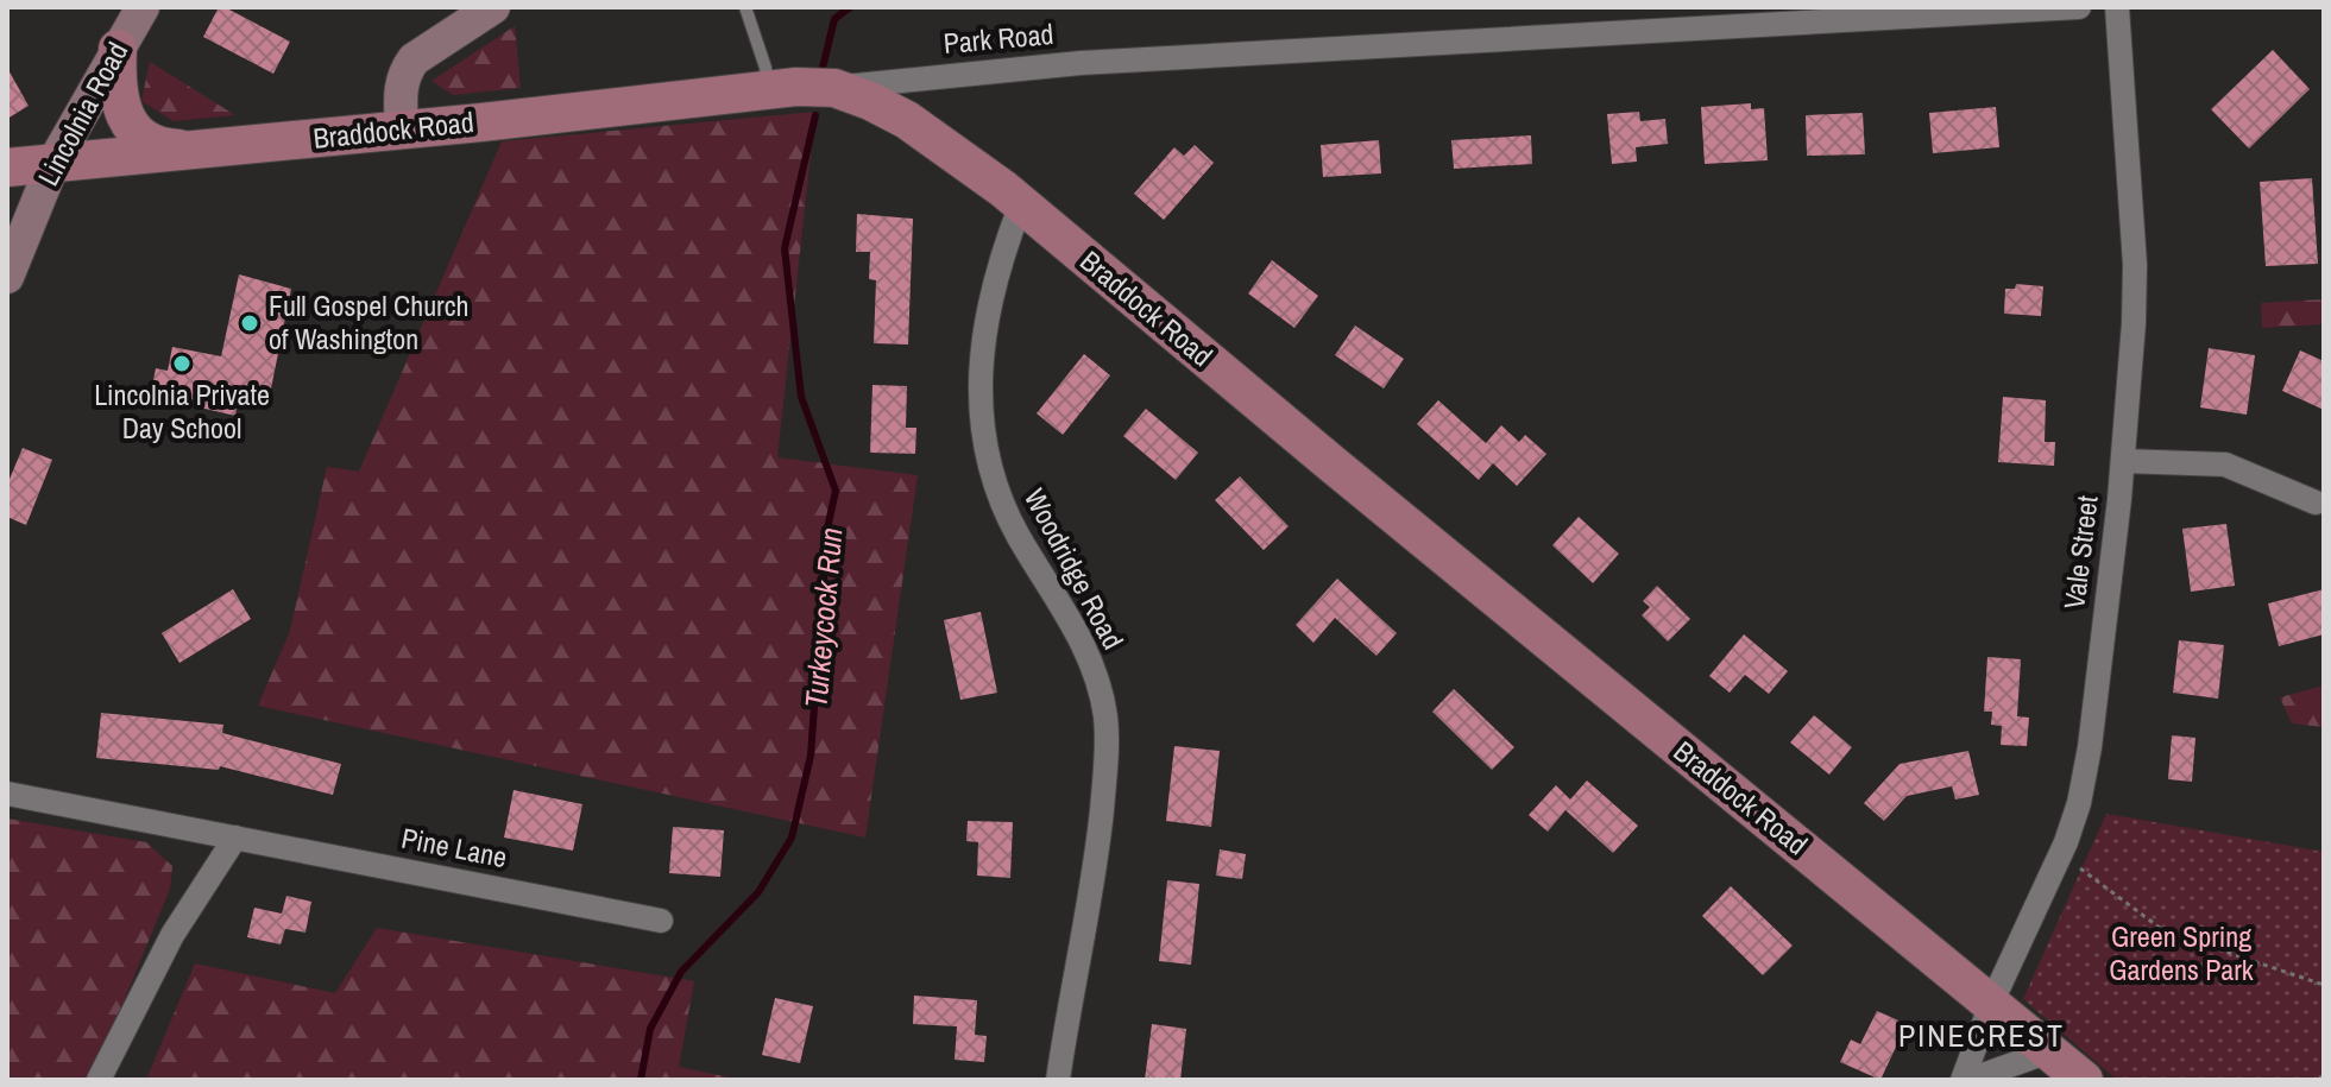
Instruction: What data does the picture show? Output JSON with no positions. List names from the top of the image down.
{
  "streets": {
    "main road": ["Lincolnia Road", "Braddock Road"],
    "street": [
      "Park Road",
      "Vale Street",
      "Woodridge Road",
      "Pine Lane"
    ]
  },
  "crossings": [
    ["Park Road", "Braddock Road"],
    ["Lincolnia Road", "Braddock Road"],
    ["Braddock Road", "Vale Street"],
    ["Braddock Road", "Woodridge Road"]
  ],
  "districts": ["PINECREST"],
  "water": ["Turkeycock Run"],
  "parks": ["Green Spring Gardens Park"],
  "places": ["Full Gospel Church of Washington", "Lincolnia Private Day School"]
}
